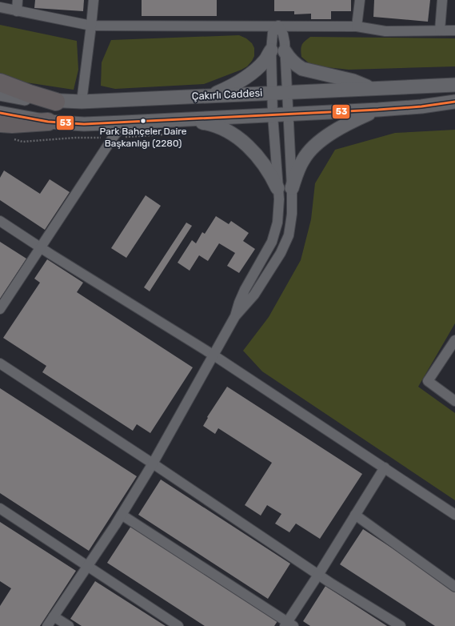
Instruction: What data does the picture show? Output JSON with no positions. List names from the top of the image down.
{
  "streets": {
    "main road": ["Çakırlı Caddesi"]
  },
  "places": ["Park Bahçeler Dai̇re Başkanlığı (2280)"],
  "lines": ["transit line 53"]
}
